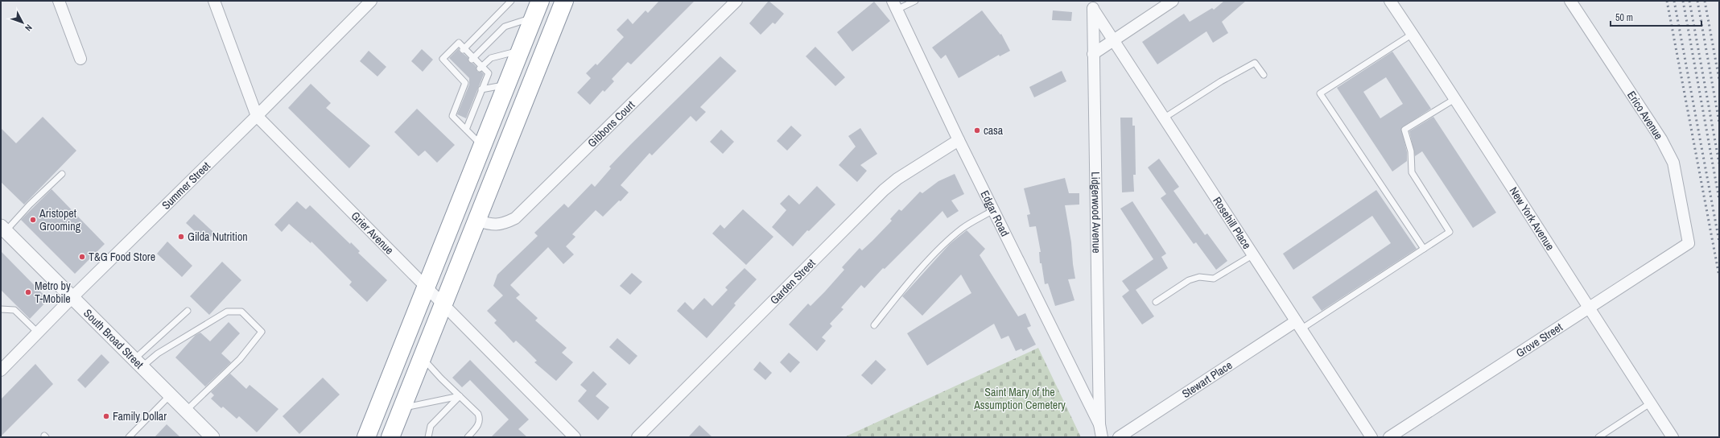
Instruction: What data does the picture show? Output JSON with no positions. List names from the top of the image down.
{
  "streets": {
    "street": [
      "Erico Avenue",
      "Gibbons Court",
      "Summer Street",
      "Lidgerwood Avenue",
      "Edgar Road",
      "New York Avenue",
      "Rosehill Place",
      "Grier Avenue",
      "Garden Street",
      "South Broad Street",
      "Grove Street",
      "Stewart Place"
    ]
  },
  "crossings": [
    ["Erico Avenue", "Grove Street"],
    ["Summer Street", "Grier Avenue"],
    ["Summer Street", "South Broad Street"],
    ["Lidgerwood Avenue", "Edgar Road"],
    ["Lidgerwood Avenue", "Rosehill Place"],
    ["Edgar Road", "Garden Street"],
    ["New York Avenue", "Grove Street"],
    ["Rosehill Place", "Stewart Place"]
  ],
  "parks": ["Saint Mary of the Assumption Cemetery"],
  "places": [
    "casa",
    "Aristopet Grooming",
    "Gilda Nutrition",
    "T&G Food Store",
    "Metro by T-Mobile",
    "Family Dollar"
  ],
  "scale_bar": "50 m",
  "north": "bottom right"
}
